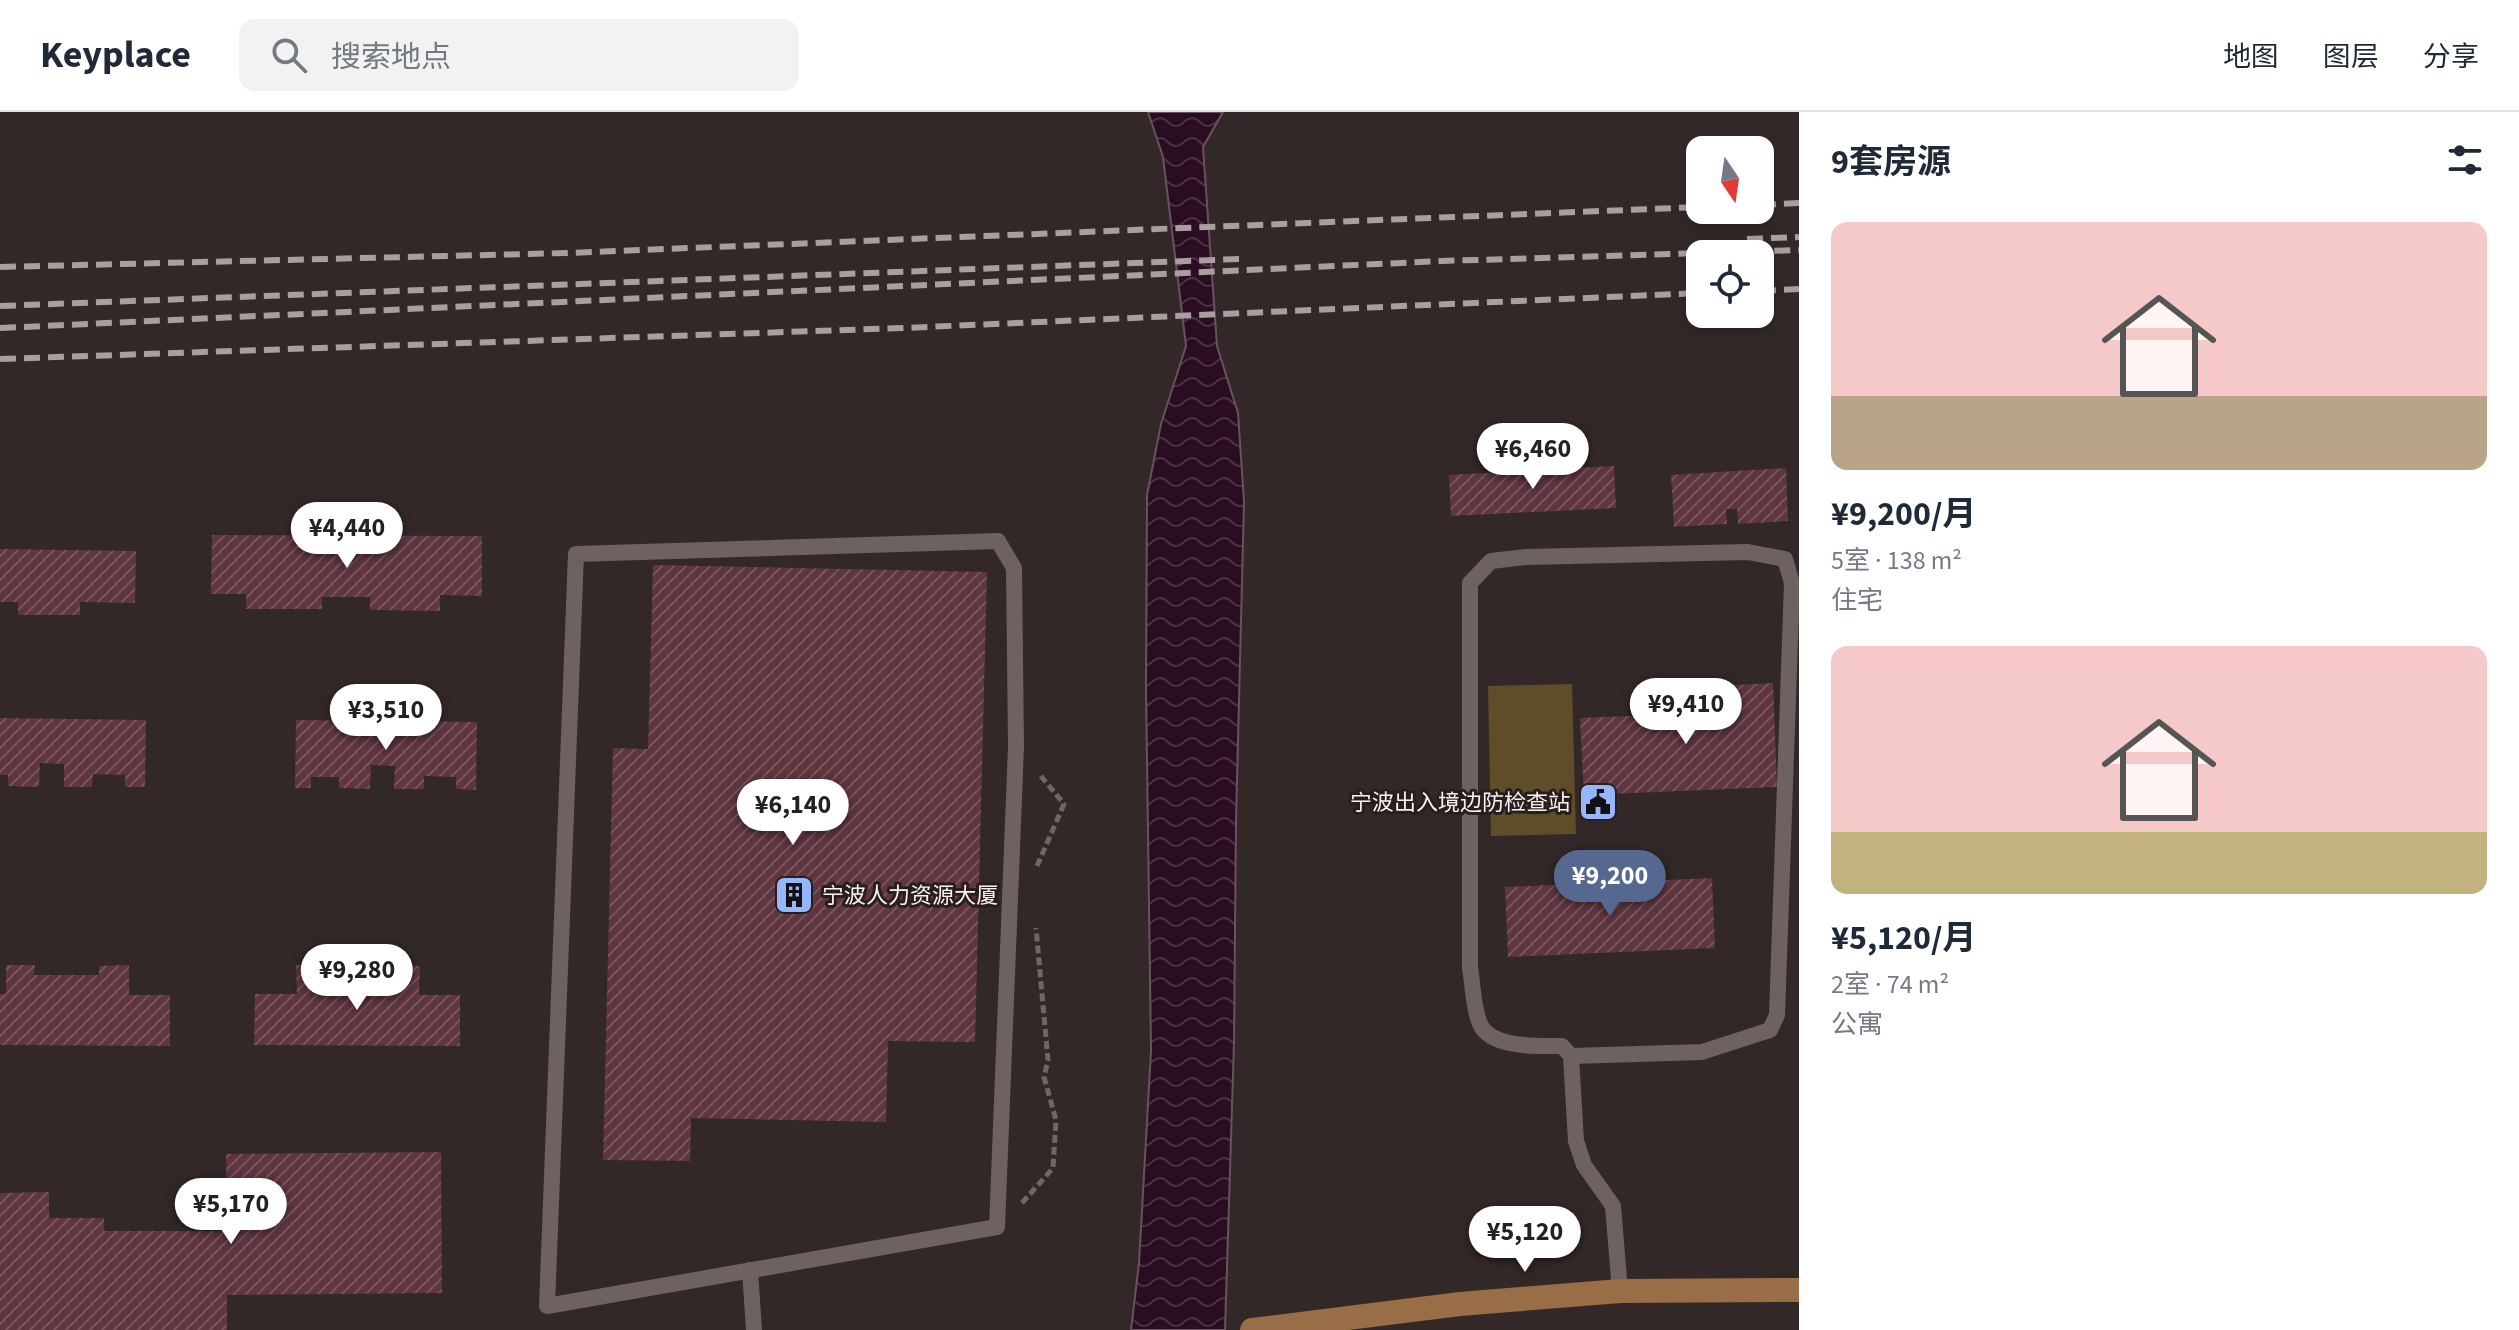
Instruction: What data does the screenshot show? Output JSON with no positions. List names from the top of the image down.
{
  "places": {
    "public building": ["宁波出入境边防检查站"],
    "building": ["宁波人力资源大厦"]
  },
  "north": "bottom",
  "page": {
    "header": "Keyplace",
    "search": "搜索地点",
    "nav": ["地图", "图层", "分享"],
    "heading": "9套房源",
    "list": [
      {
        "name": "¥9,200/月",
        "note": "5室 · 138 m² · 住宅"
      },
      {
        "name": "¥5,120/月",
        "note": "2室 · 74 m² · 公寓"
      }
    ],
    "price": [
      "¥6,460",
      "¥4,440",
      "¥9,410",
      "¥3,510",
      "¥6,140",
      "¥9,200",
      "¥9,280",
      "¥5,170",
      "¥5,120"
    ]
  }
}
